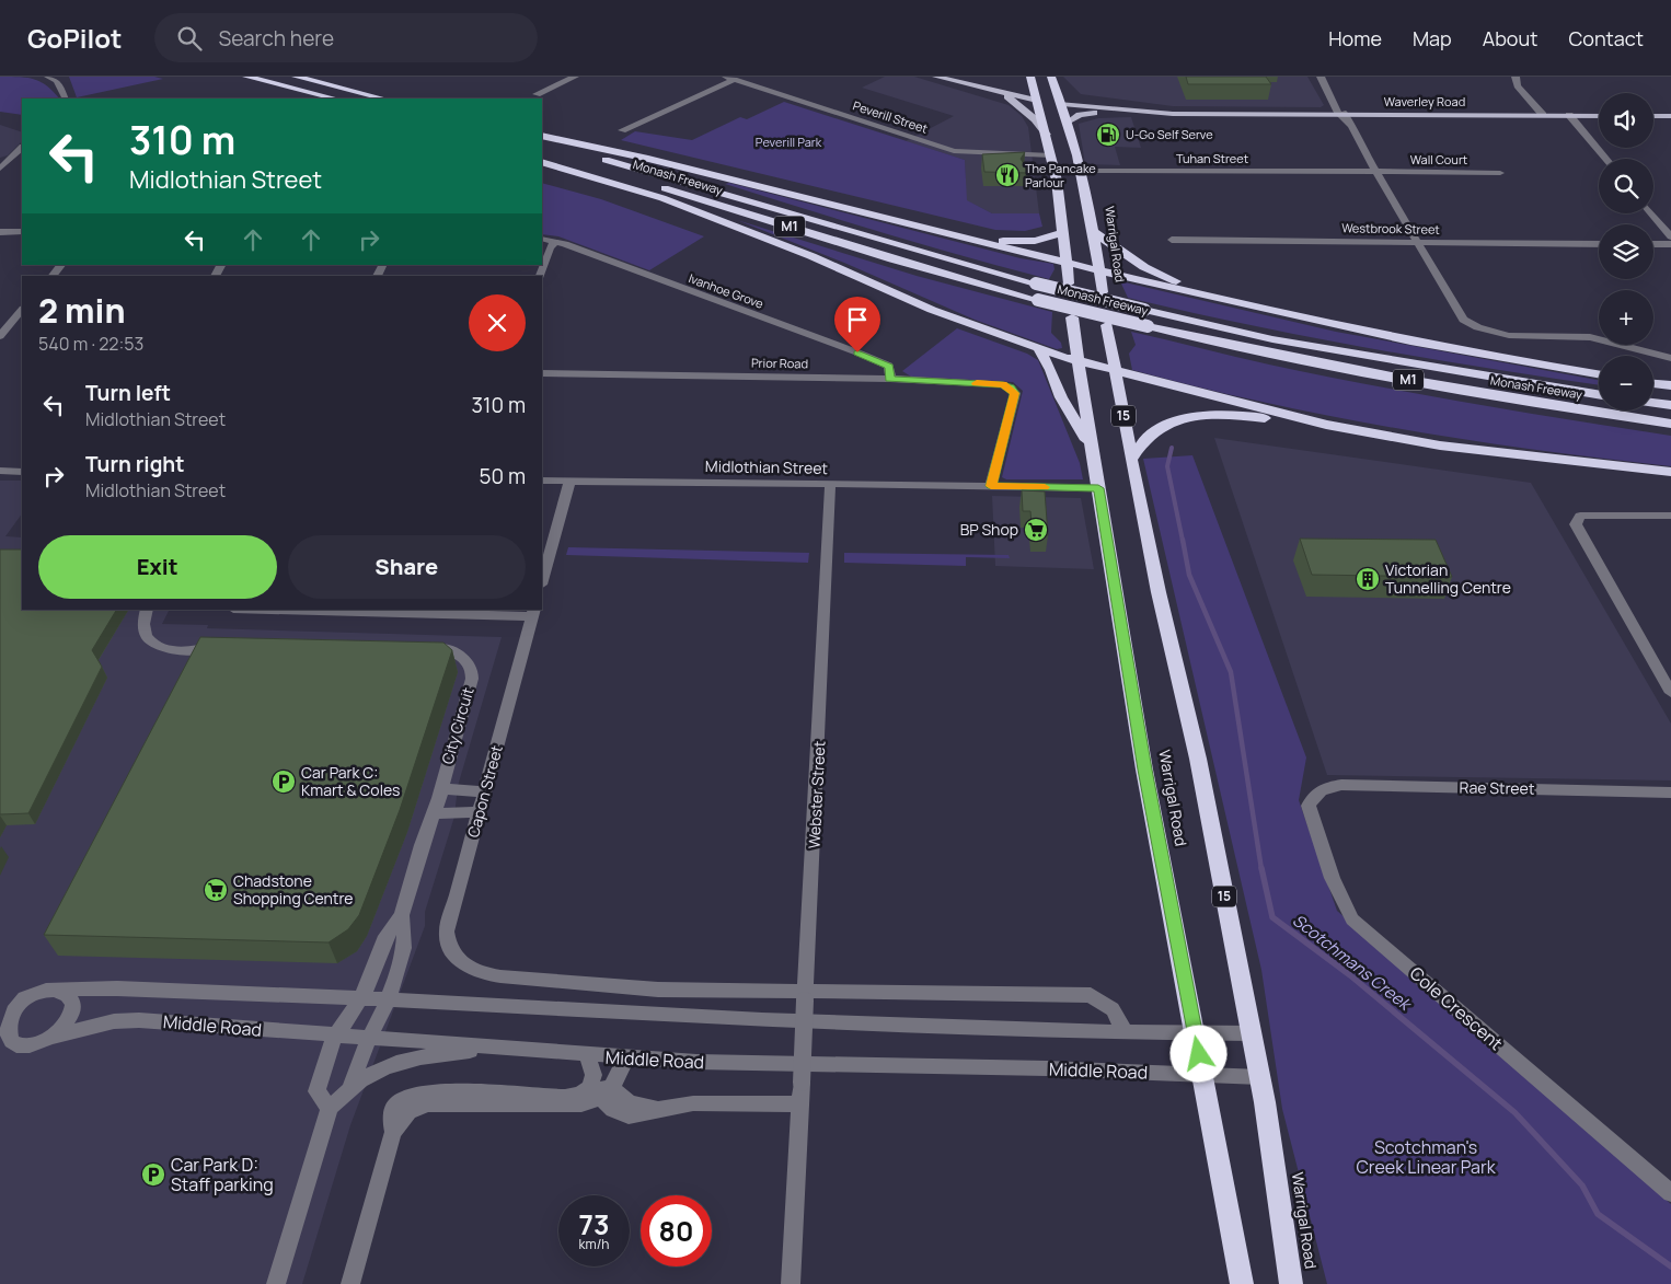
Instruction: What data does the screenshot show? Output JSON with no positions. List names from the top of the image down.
{
  "streets": {
    "highway": [
      "Waverley Road",
      "Monash Freeway",
      "M1",
      "Warrigal Road",
      "15"
    ],
    "street": [
      "Peverill Street",
      "Tuhan Street",
      "Wall Court",
      "Westbrook Street",
      "Ivanhoe Grove",
      "Prior Road",
      "Midlothian Street",
      "City Circuit",
      "Rae Street",
      "Capon Street",
      "Webster Street",
      "Cole Crescent",
      "Middle Road"
    ]
  },
  "crossings": [
    ["Waverley Road", "Warrigal Road"],
    ["Tuhan Street", "Wall Court"],
    ["Tuhan Street", "Warrigal Road"],
    ["Warrigal Road", "Midlothian Street"],
    ["Warrigal Road", "Middle Road"],
    ["Ivanhoe Grove", "Prior Road"],
    ["Prior Road", "Midlothian Street"],
    ["Midlothian Street", "Webster Street"],
    ["City Circuit", "Middle Road"],
    ["Rae Street", "Cole Crescent"],
    ["Capon Street", "Webster Street"]
  ],
  "water": ["Scotchmans Creek"],
  "parks": ["Peverill Park", "Scotchman's Creek Linear Park"],
  "places": {
    "fuel station": ["U-Go Self Serve"],
    "restaurant": ["The Pancake Parlour"],
    "supermarket": ["BP Shop", "Chadstone Shopping Centre"],
    "building": ["Victorian Tunnelling Centre"],
    "parking": ["Car Park C: Kmart & Coles", "Car Park D: Staff parking"]
  },
  "page": {
    "header": "GoPilot",
    "search": "Search here",
    "nav": [
      "Home",
      "Map",
      "About",
      "Contact"
    ],
    "map_buttons": ["+", "−"],
    "turn": ["310 m", "Midlothian Street"],
    "heading": ["2 min", "540 m · 22:53"],
    "list": [
      {
        "name": "Turn left",
        "note": "Midlothian Street",
        "value": "310 m"
      },
      {
        "name": "Turn right",
        "note": "Midlothian Street",
        "value": "50 m"
      }
    ],
    "buttons": ["Exit", "Share"],
    "speed": "73 km/h",
    "limit": "80"
  }
}
